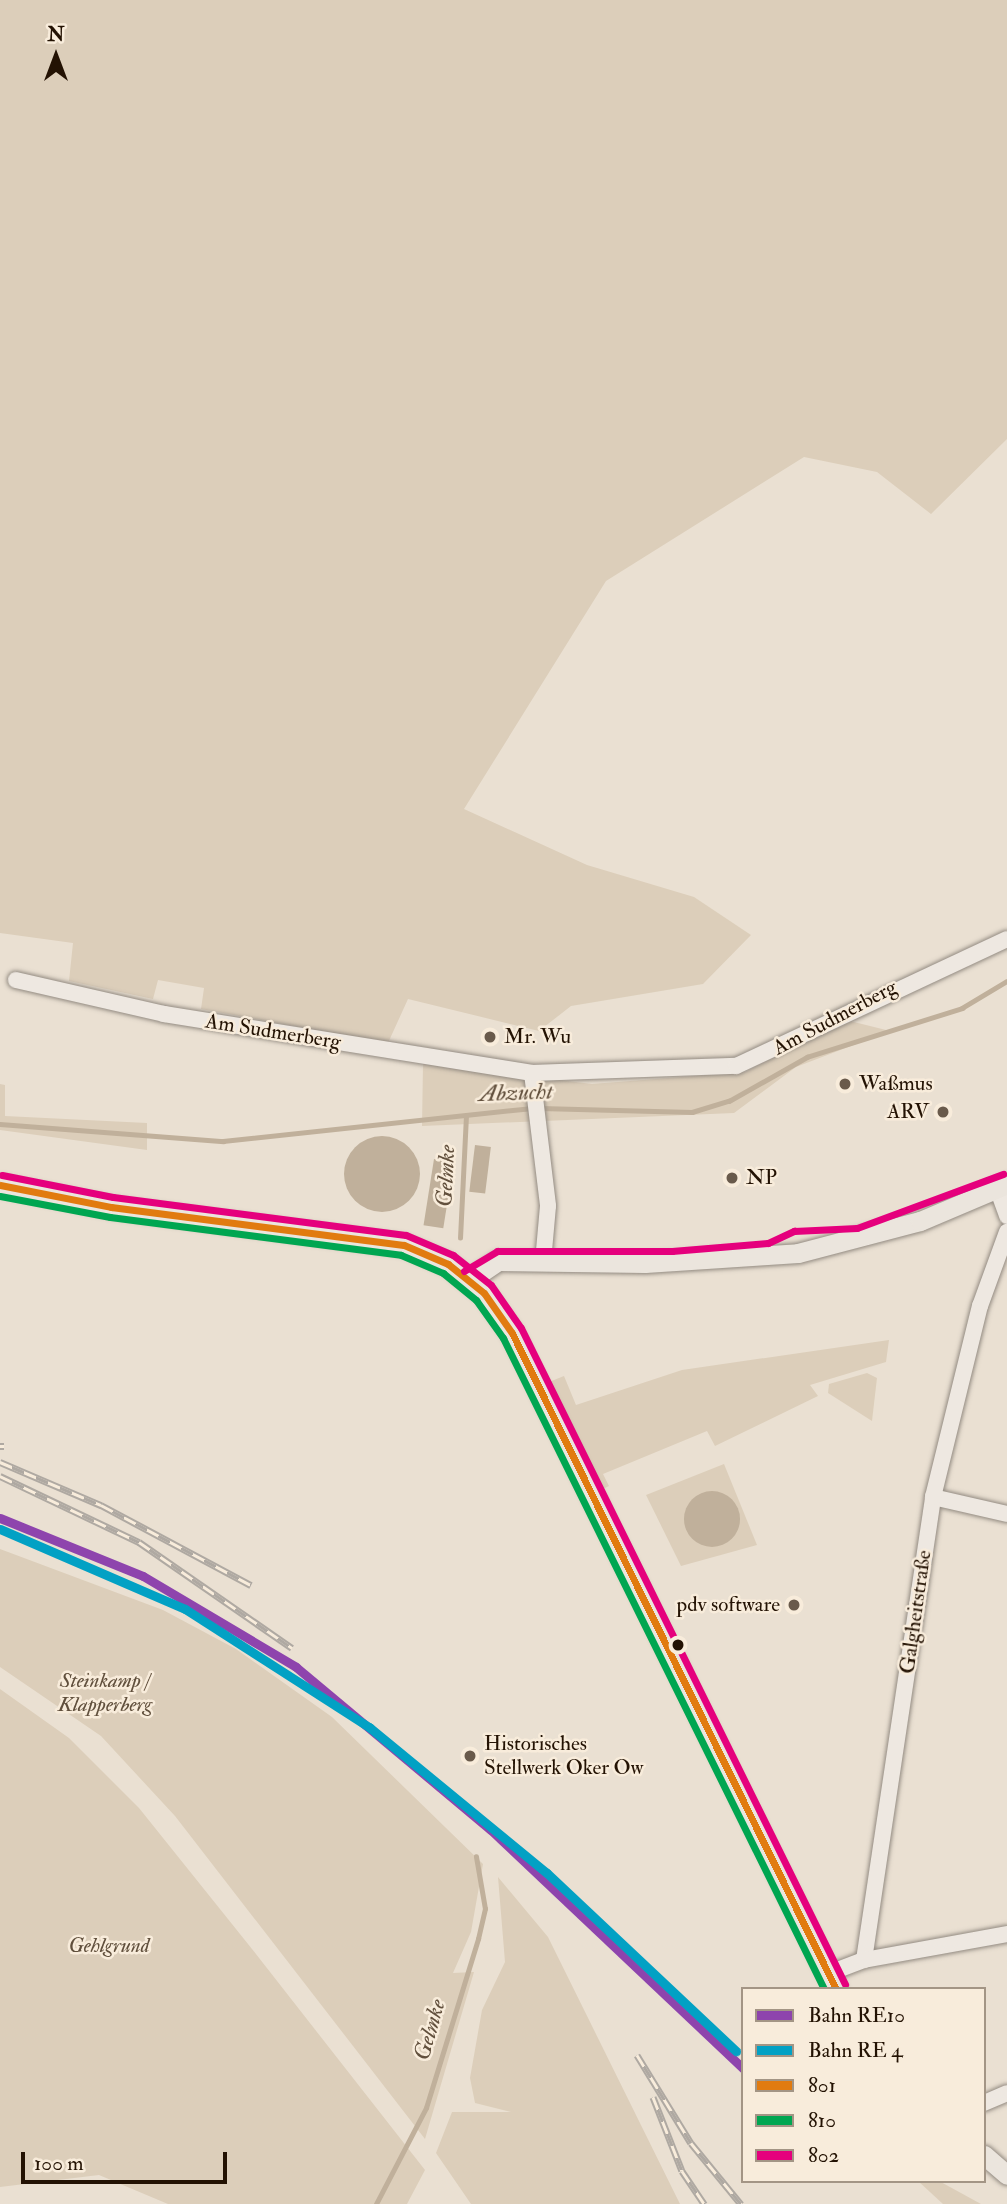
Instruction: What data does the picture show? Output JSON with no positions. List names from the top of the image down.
{
  "streets": {
    "street": ["Am Sudmerberg", "Galgheitstraße"]
  },
  "water": ["Abzucht", "Gelmke"],
  "parks": ["Steinkamp / Klapperberg", "Gehlgrund"],
  "places": [
    "Mr. Wu",
    "Waßmus",
    "ARV",
    "NP",
    "pdv software",
    "Historisches Stellwerk Oker Ow"
  ],
  "lines": [
    "transit line 802",
    "transit line 801",
    "transit line 810",
    "rail line RE10"
  ],
  "legend": [
    "Bahn RE10",
    "Bahn RE 4",
    "801",
    "810",
    "802"
  ],
  "scale_bar": "100 m",
  "north": "top"
}
